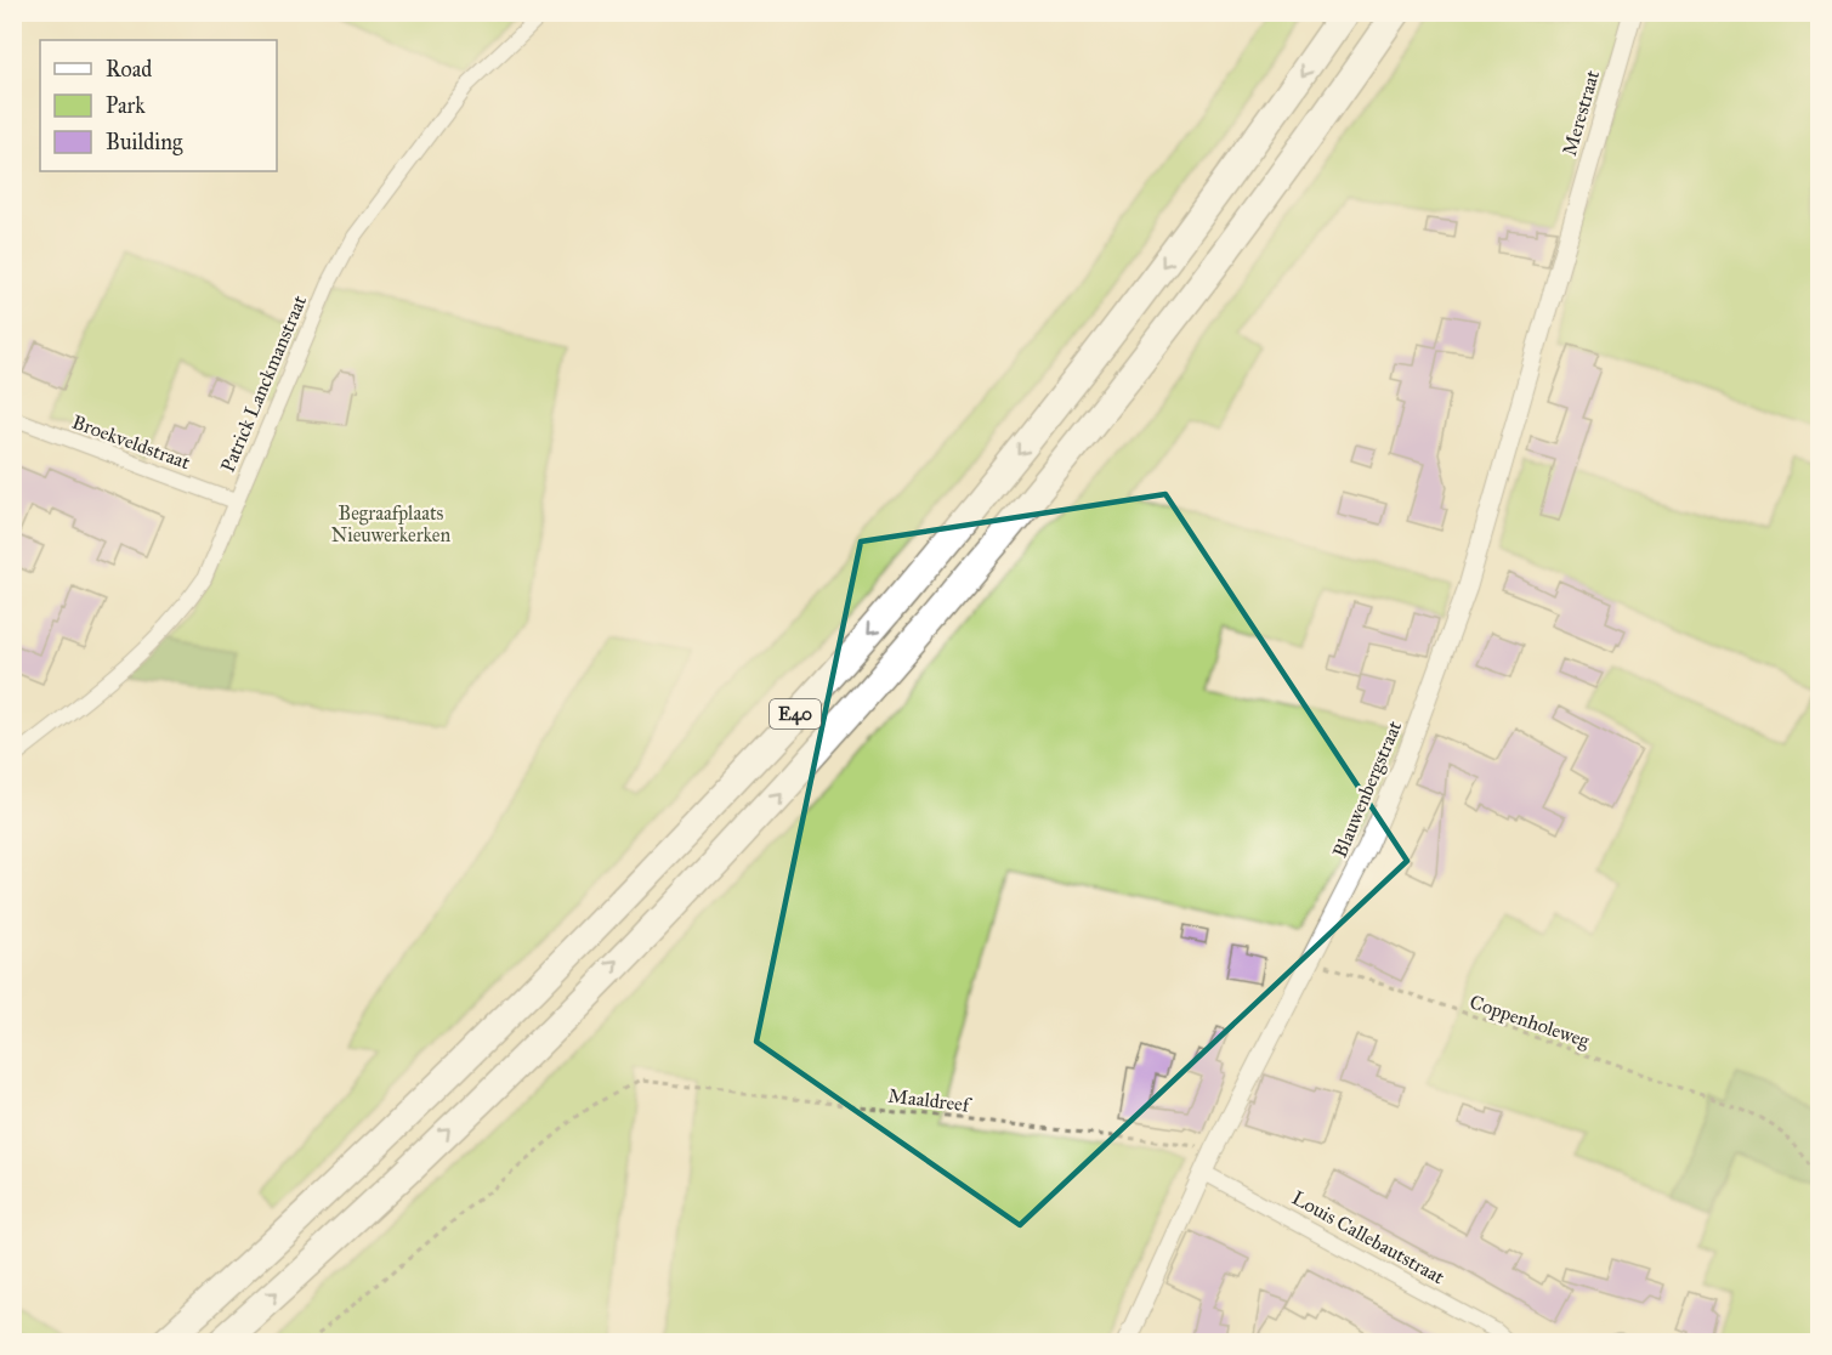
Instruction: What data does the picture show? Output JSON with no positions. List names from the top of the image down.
{
  "streets": {
    "highway": ["E40"],
    "street": [
      "Merestraat",
      "Patrick Lanckmanstraat",
      "Broekveldstraat",
      "Blauwenbergstraat",
      "Louis Callebautstraat"
    ],
    "path": ["Coppenholeweg", "Maaldreef"]
  },
  "crossings": [
    ["Merestraat", "Blauwenbergstraat"],
    ["Patrick Lanckmanstraat", "Broekveldstraat"],
    ["Blauwenbergstraat", "Coppenholeweg"],
    ["Blauwenbergstraat", "Maaldreef"],
    ["Blauwenbergstraat", "Louis Callebautstraat"]
  ],
  "parks": ["Begraafplaats Nieuwerkerken"],
  "legend": ["Road", "Park", "Building"]
}
